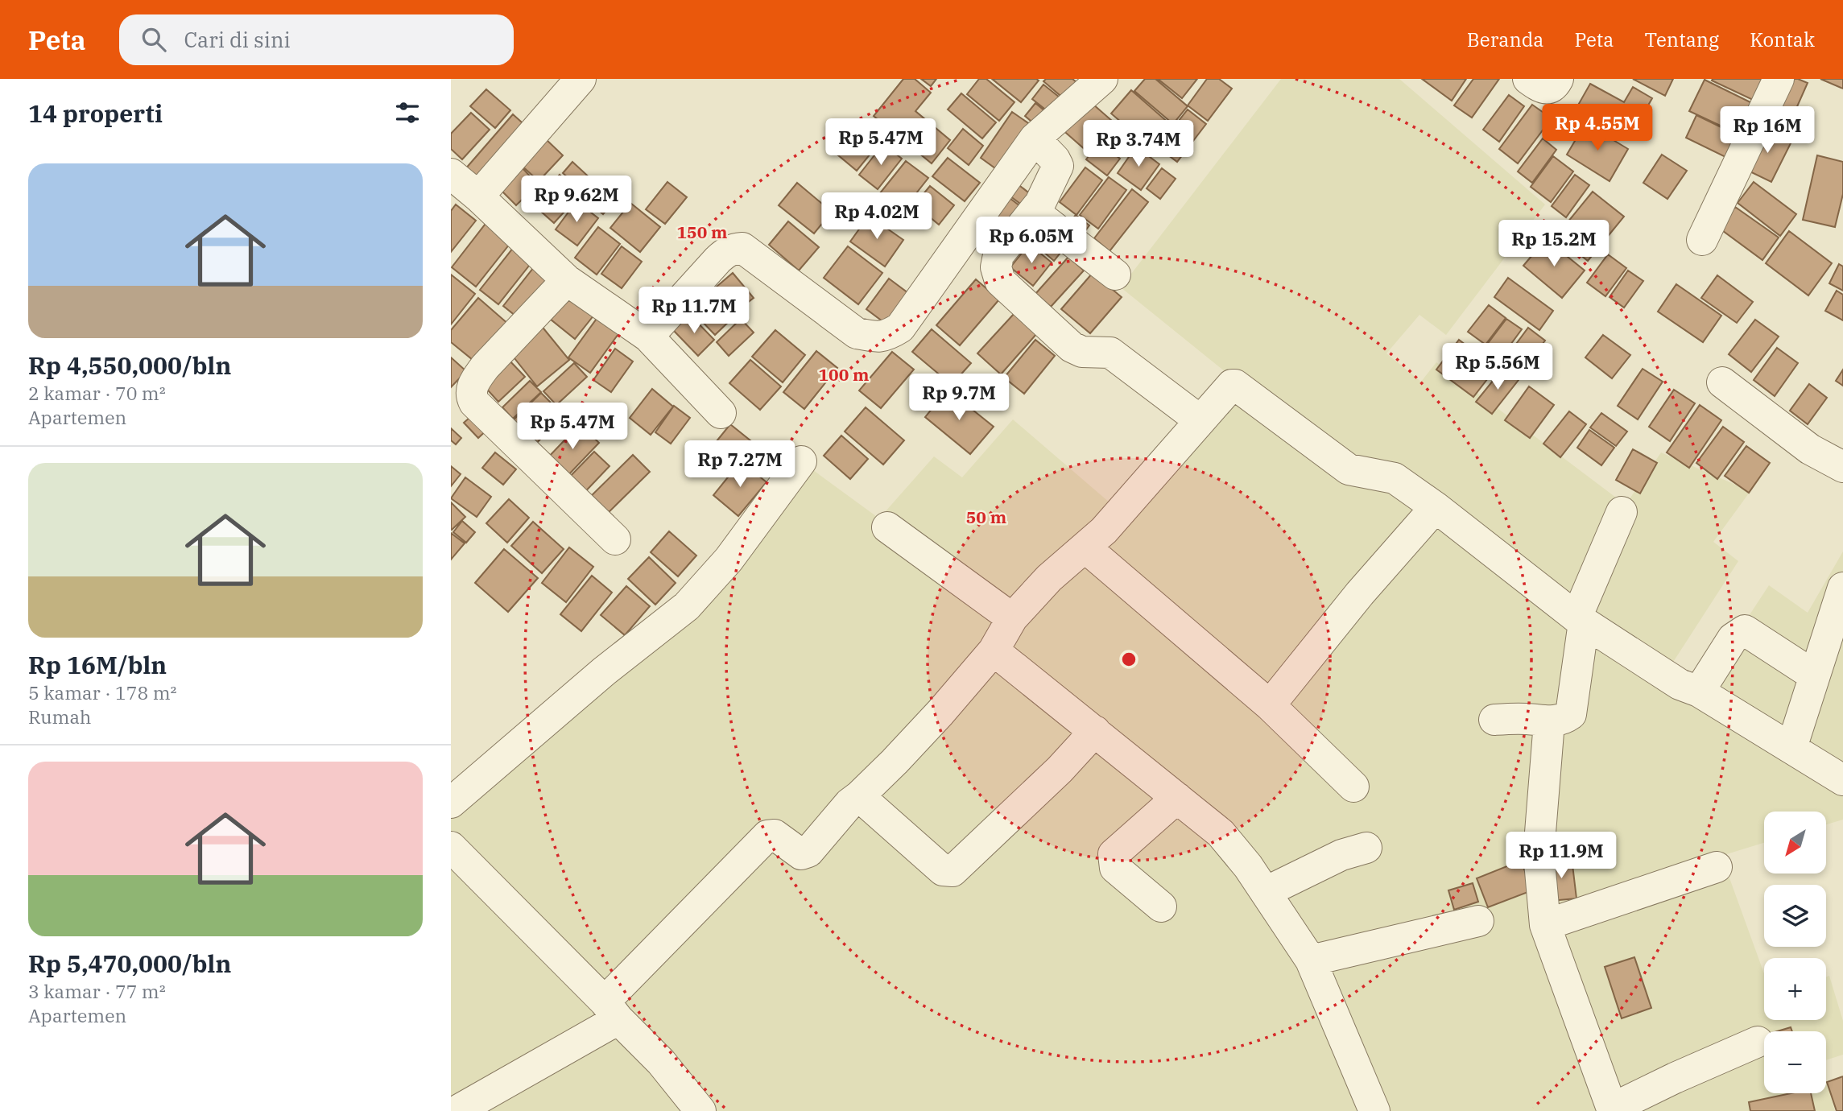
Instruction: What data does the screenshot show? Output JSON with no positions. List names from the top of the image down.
{
  "north": "bottom left",
  "page": {
    "header": "Peta",
    "search": "Cari di sini",
    "nav": [
      "Beranda",
      "Peta",
      "Tentang",
      "Kontak"
    ],
    "heading": "14 properti",
    "price": [
      "Rp 4.55M",
      "Rp 16M",
      "Rp 5.47M",
      "Rp 3.74M",
      "Rp 9.62M",
      "Rp 4.02M",
      "Rp 6.05M",
      "Rp 15.2M",
      "Rp 11.7M",
      "Rp 5.56M",
      "Rp 9.7M",
      "Rp 5.47M",
      "Rp 7.27M",
      "Rp 11.9M"
    ],
    "list": [
      {
        "name": "Rp 4,550,000/bln",
        "note": "2 kamar · 70 m² · Apartemen"
      },
      {
        "name": "Rp 16M/bln",
        "note": "5 kamar · 178 m² · Rumah"
      },
      {
        "name": "Rp 5,470,000/bln",
        "note": "3 kamar · 77 m² · Apartemen"
      }
    ],
    "map_buttons": ["+", "−"]
  },
  "rings": ["150 m", "100 m", "50 m"]
}
